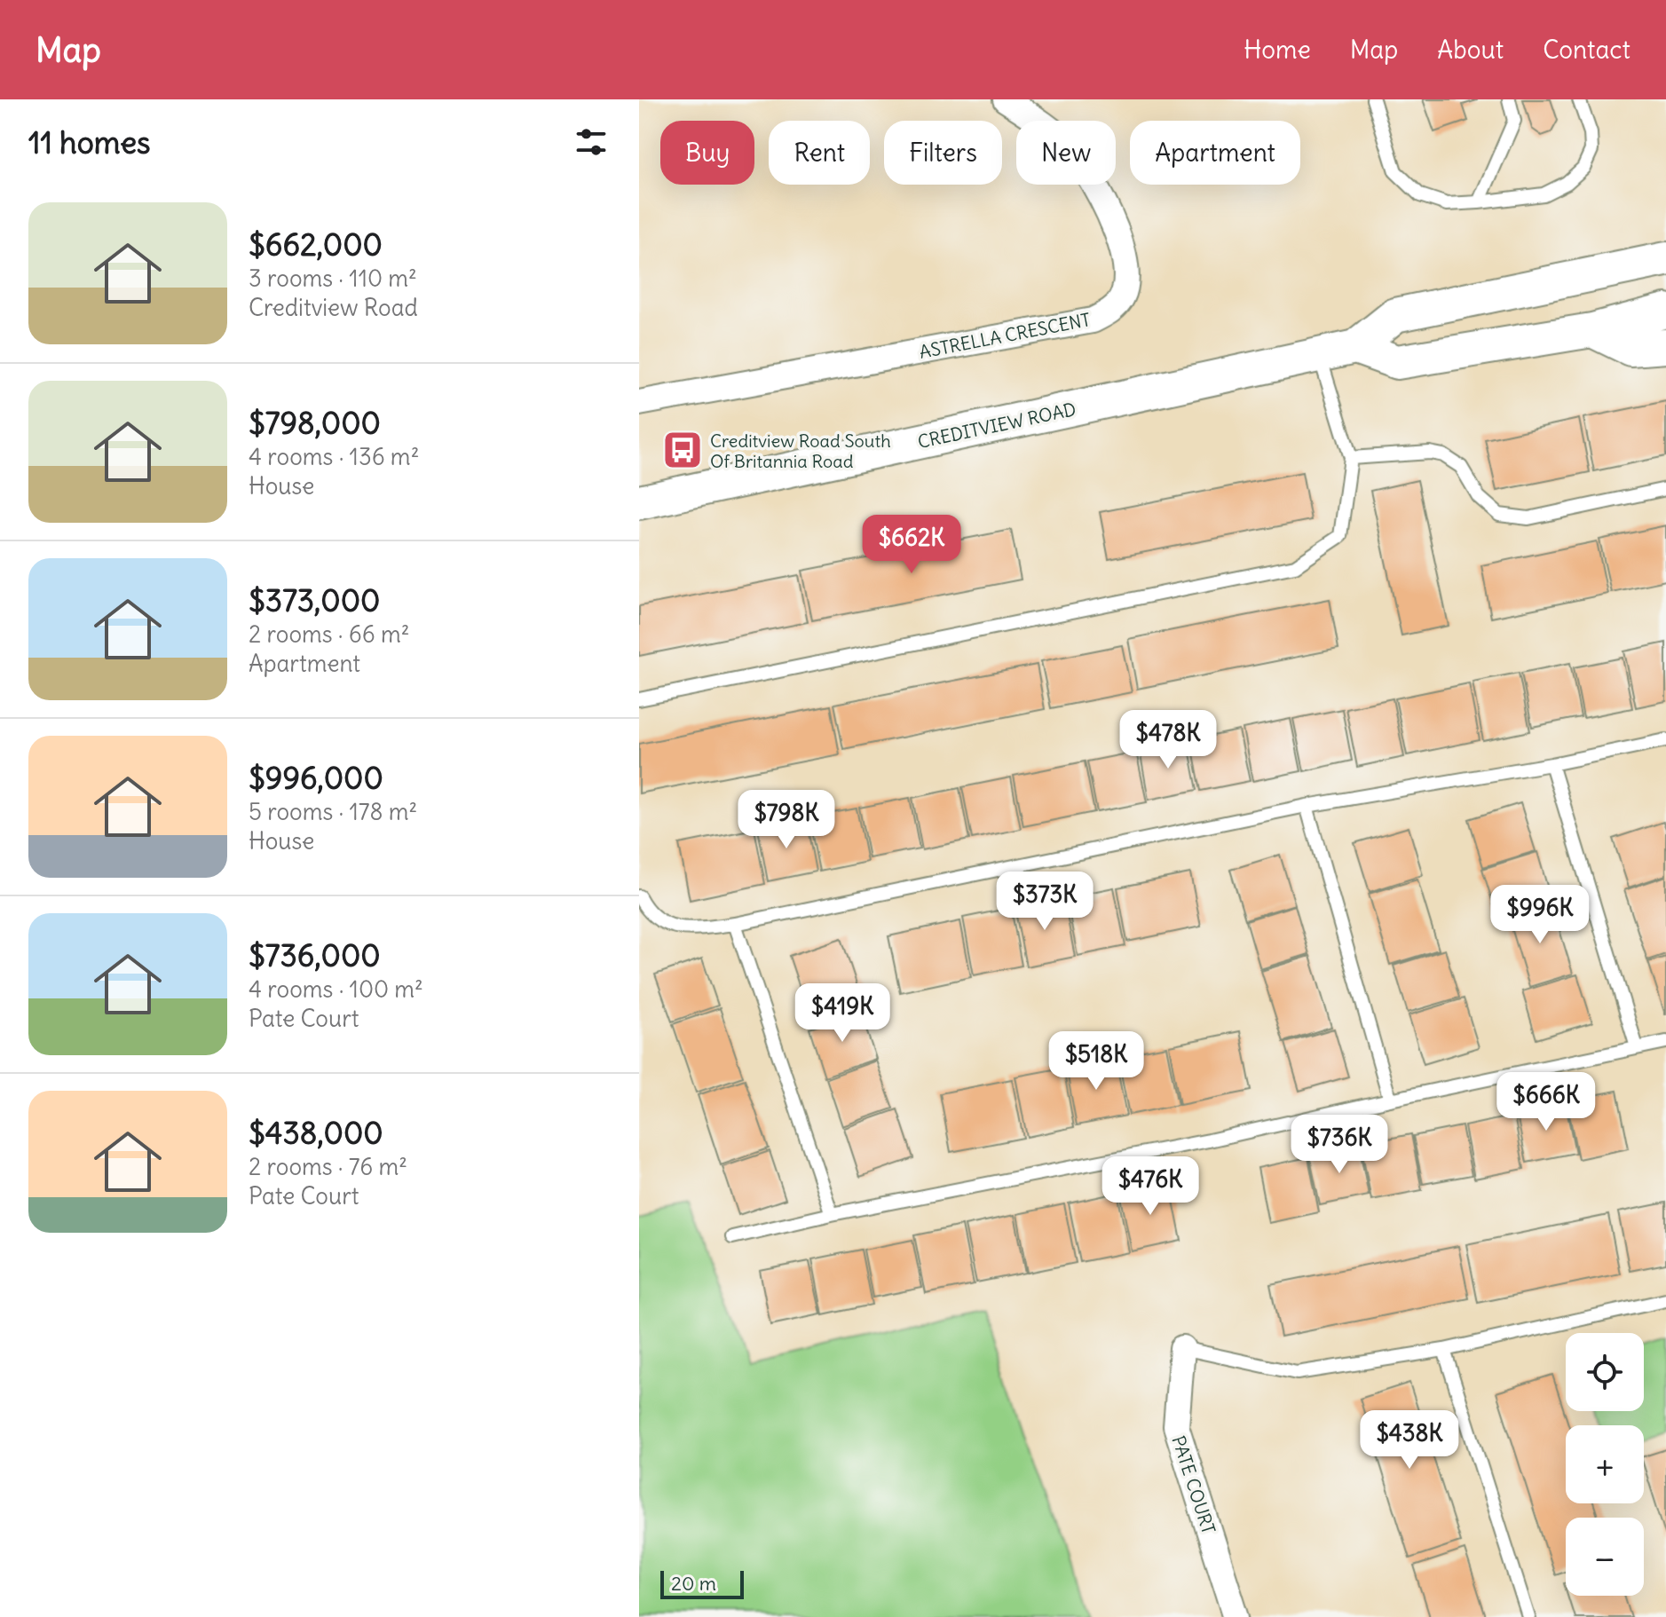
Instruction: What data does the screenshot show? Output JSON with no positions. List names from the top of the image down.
{
  "streets": {
    "main road": ["CREDITVIEW ROAD"],
    "street": ["ASTRELLA CRESCENT", "PATE COURT"]
  },
  "places": {
    "bus stop": ["Creditview Road South Of Britannia Road"]
  },
  "scale_bar": "20 m",
  "page": {
    "header": "Map",
    "nav": [
      "Home",
      "Map",
      "About",
      "Contact"
    ],
    "heading": "11 homes",
    "chip": [
      "Buy",
      "Rent",
      "Filters",
      "New",
      "Apartment"
    ],
    "list": [
      {
        "name": "$662,000",
        "note": "3 rooms · 110 m² · Creditview Road"
      },
      {
        "name": "$798,000",
        "note": "4 rooms · 136 m² · House"
      },
      {
        "name": "$373,000",
        "note": "2 rooms · 66 m² · Apartment"
      },
      {
        "name": "$996,000",
        "note": "5 rooms · 178 m² · House"
      },
      {
        "name": "$736,000",
        "note": "4 rooms · 100 m² · Pate Court"
      },
      {
        "name": "$438,000",
        "note": "2 rooms · 76 m² · Pate Court"
      }
    ],
    "price": [
      "$662K",
      "$478K",
      "$798K",
      "$373K",
      "$996K",
      "$419K",
      "$518K",
      "$666K",
      "$736K",
      "$476K",
      "$438K"
    ],
    "map_buttons": ["+", "−"],
    "scale": "20 m"
  }
}
